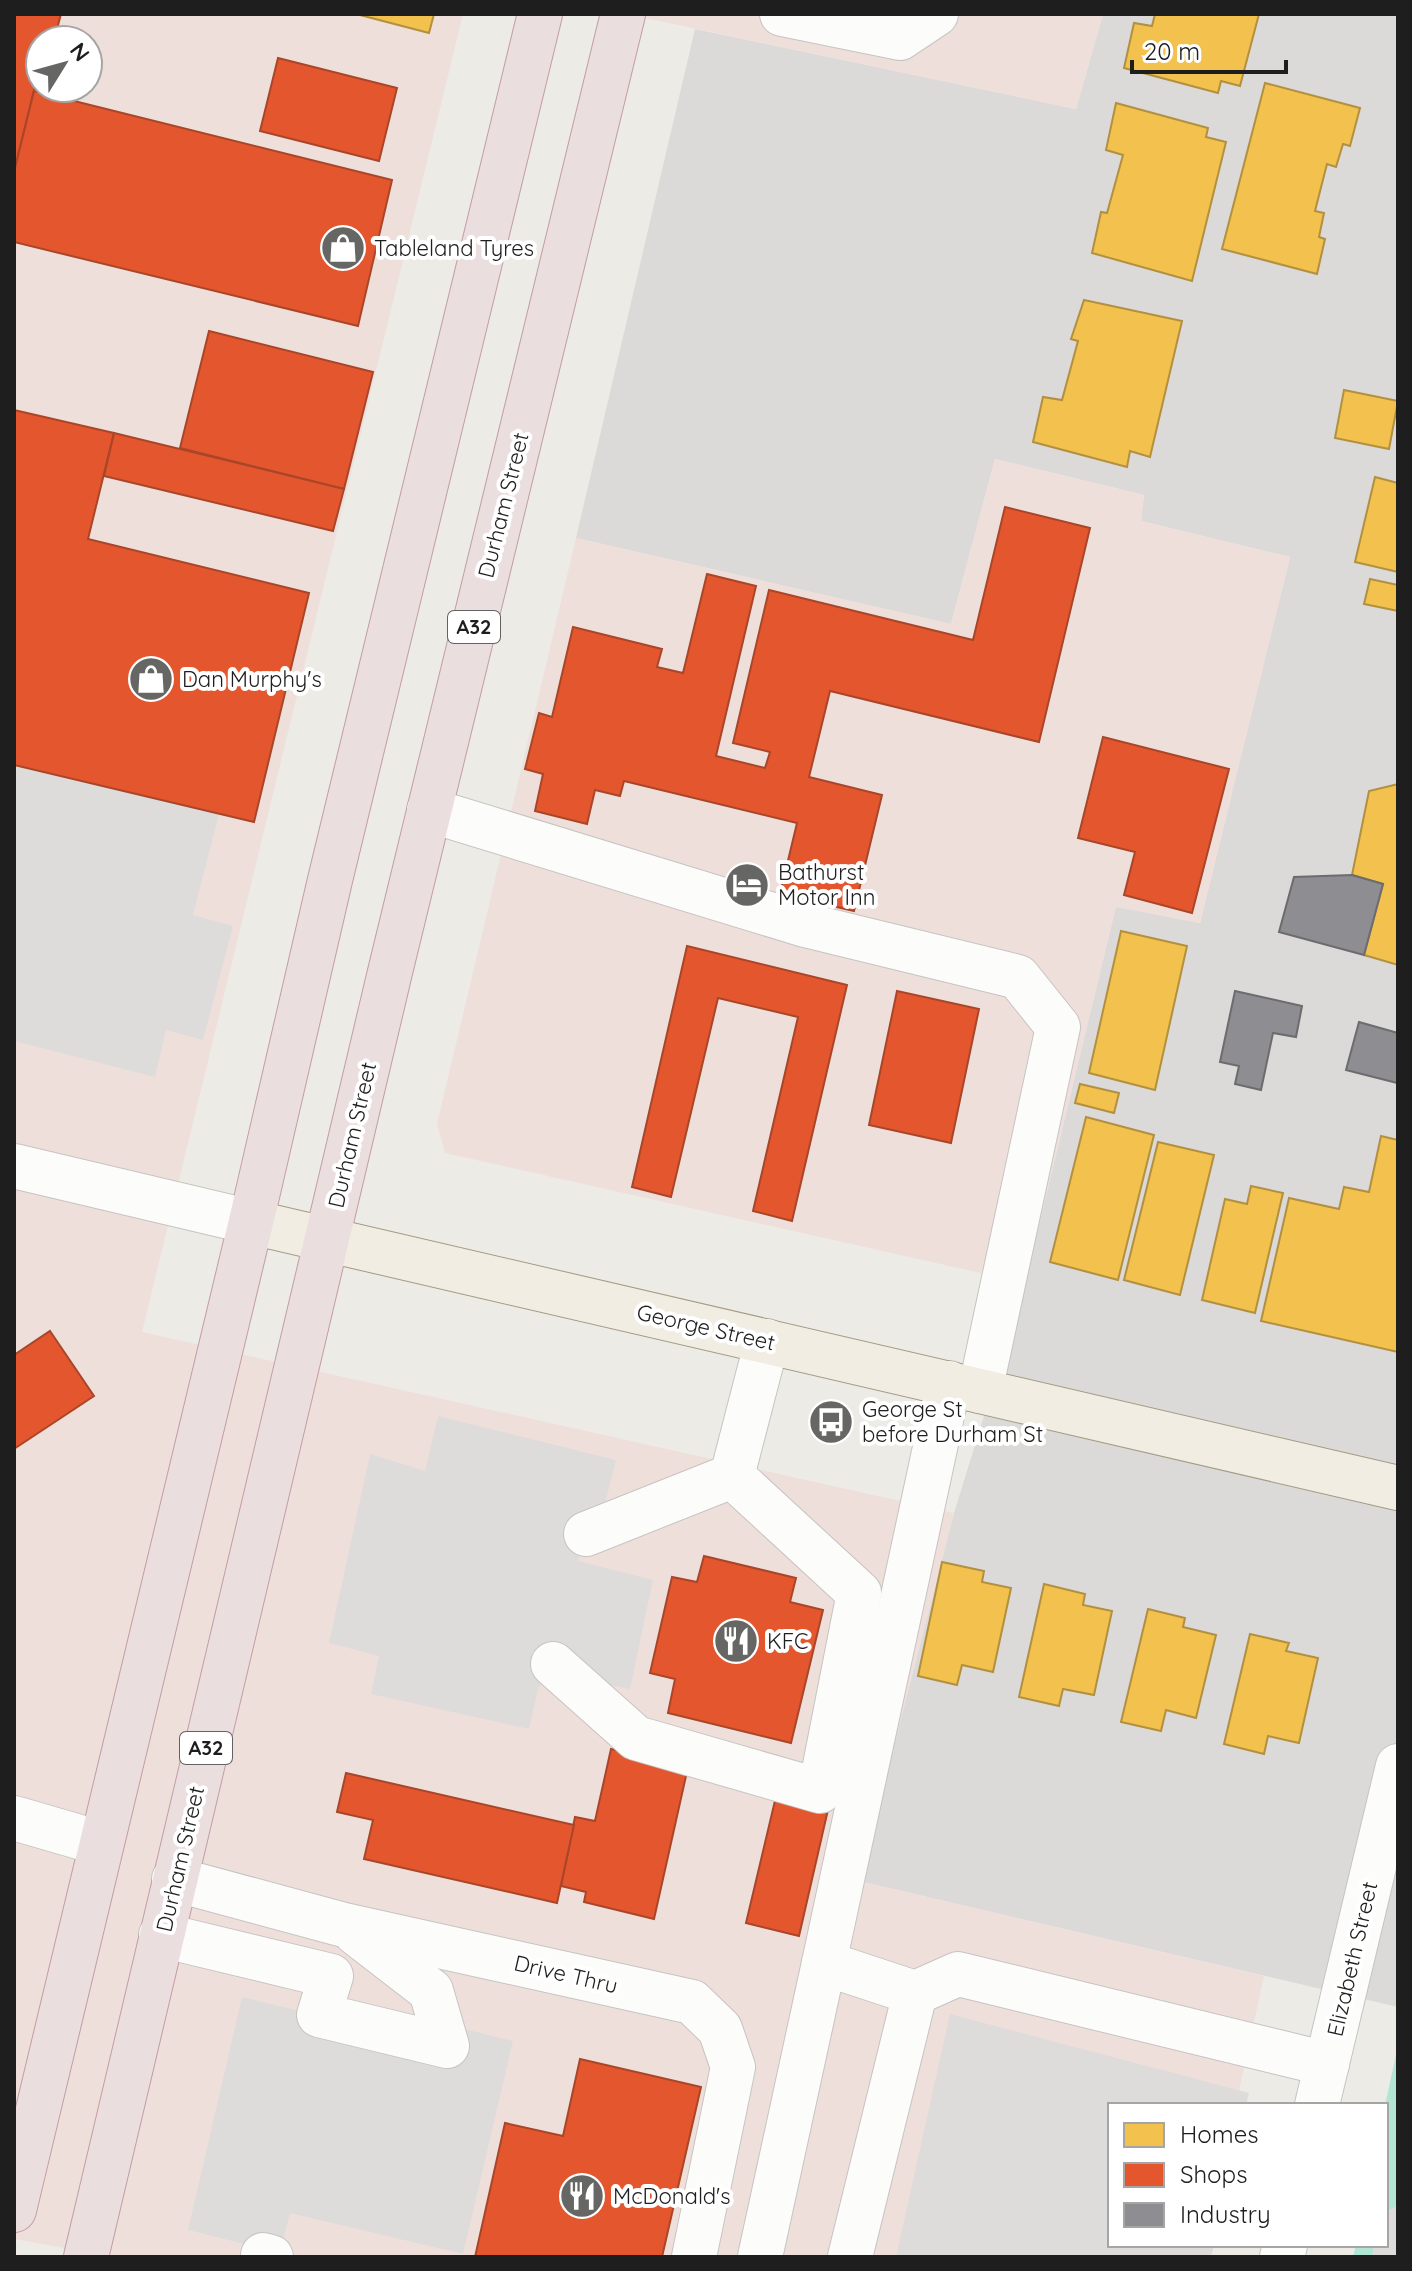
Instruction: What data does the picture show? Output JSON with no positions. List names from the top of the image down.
{
  "streets": {
    "highway": ["Durham Street", "A32"],
    "main road": ["George Street"],
    "street": ["Elizabeth Street", "Drive Thru"]
  },
  "crossings": [
    ["Durham Street", "George Street"],
    ["Durham Street", "Drive Thru"]
  ],
  "places": {
    "shop": ["Tableland Tyres", "Dan Murphy's"],
    "hotel": ["Bathurst Motor Inn"],
    "bus stop": ["George St before Durham St"],
    "restaurant": ["KFC", "McDonald's"]
  },
  "legend": ["Homes", "Shops", "Industry"],
  "scale_bar": "20 m",
  "north": "top right"
}
